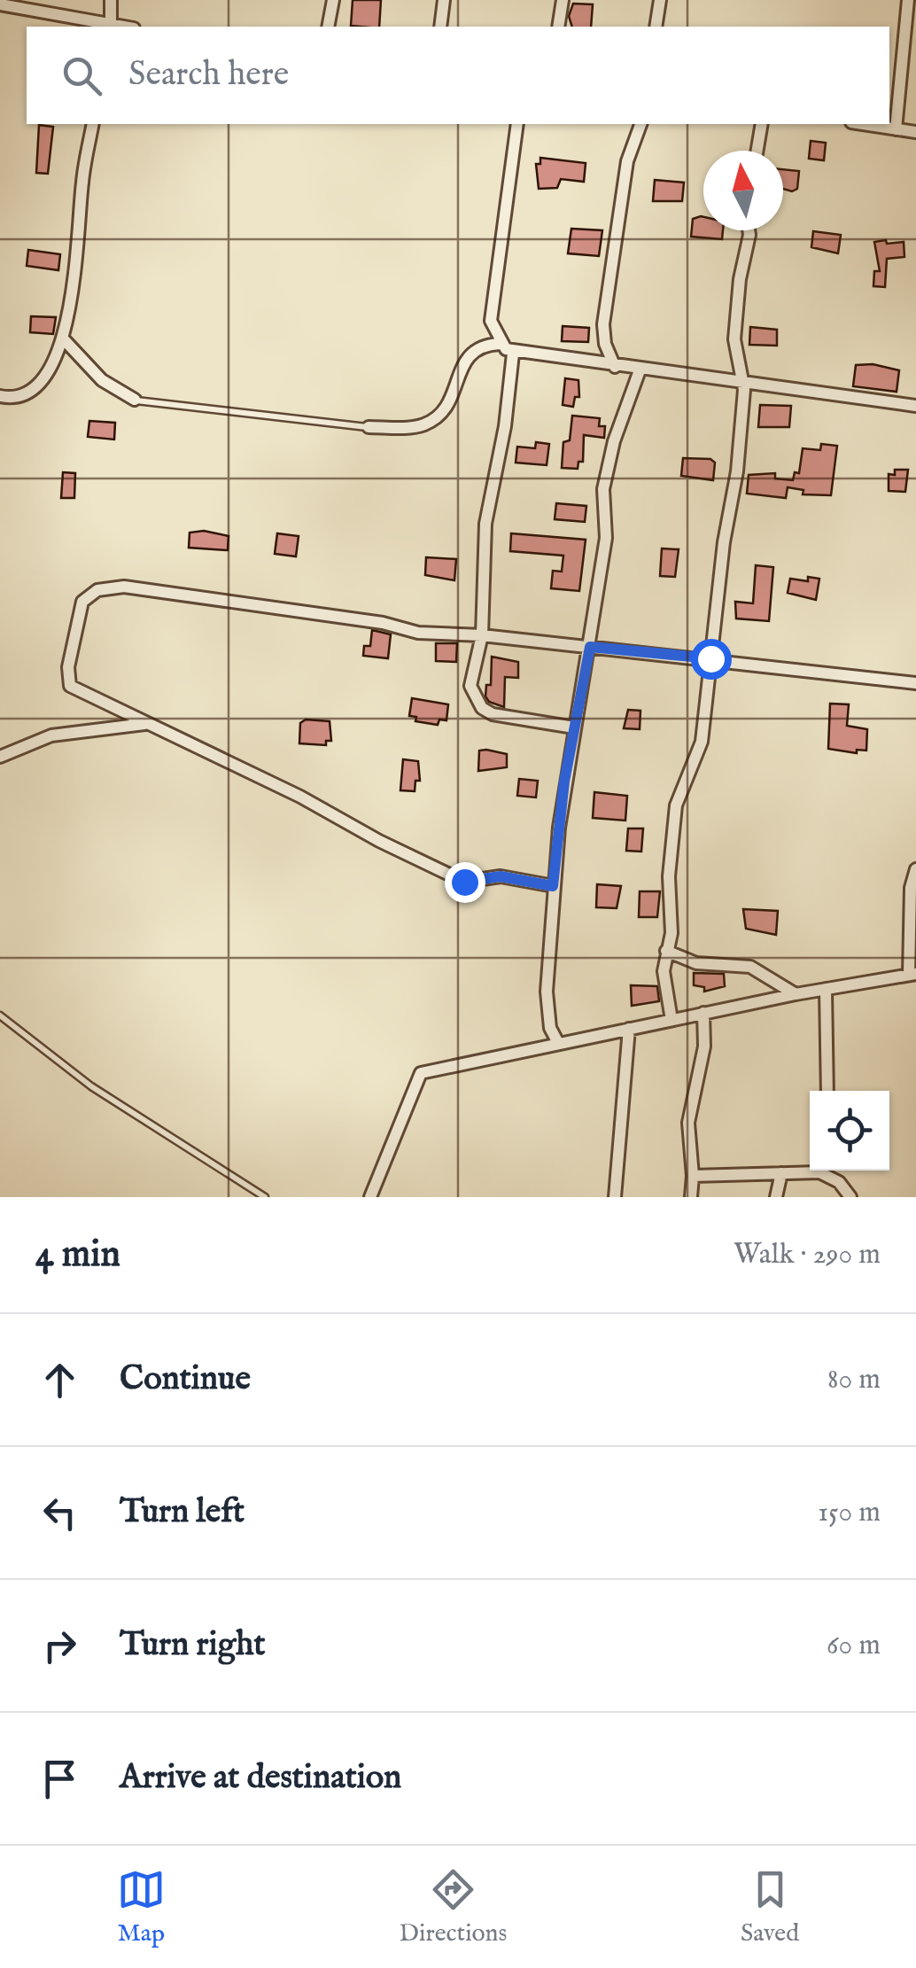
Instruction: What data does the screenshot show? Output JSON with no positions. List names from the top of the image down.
{
  "north": "top",
  "page": {
    "search": "Search here",
    "heading": ["4 min", "Walk · 290 m"],
    "list": [
      ["Continue", "80 m"],
      ["Turn left", "150 m"],
      ["Turn right", "60 m"],
      "Arrive at destination"
    ],
    "nav": ["Map", "Directions", "Saved"]
  }
}
